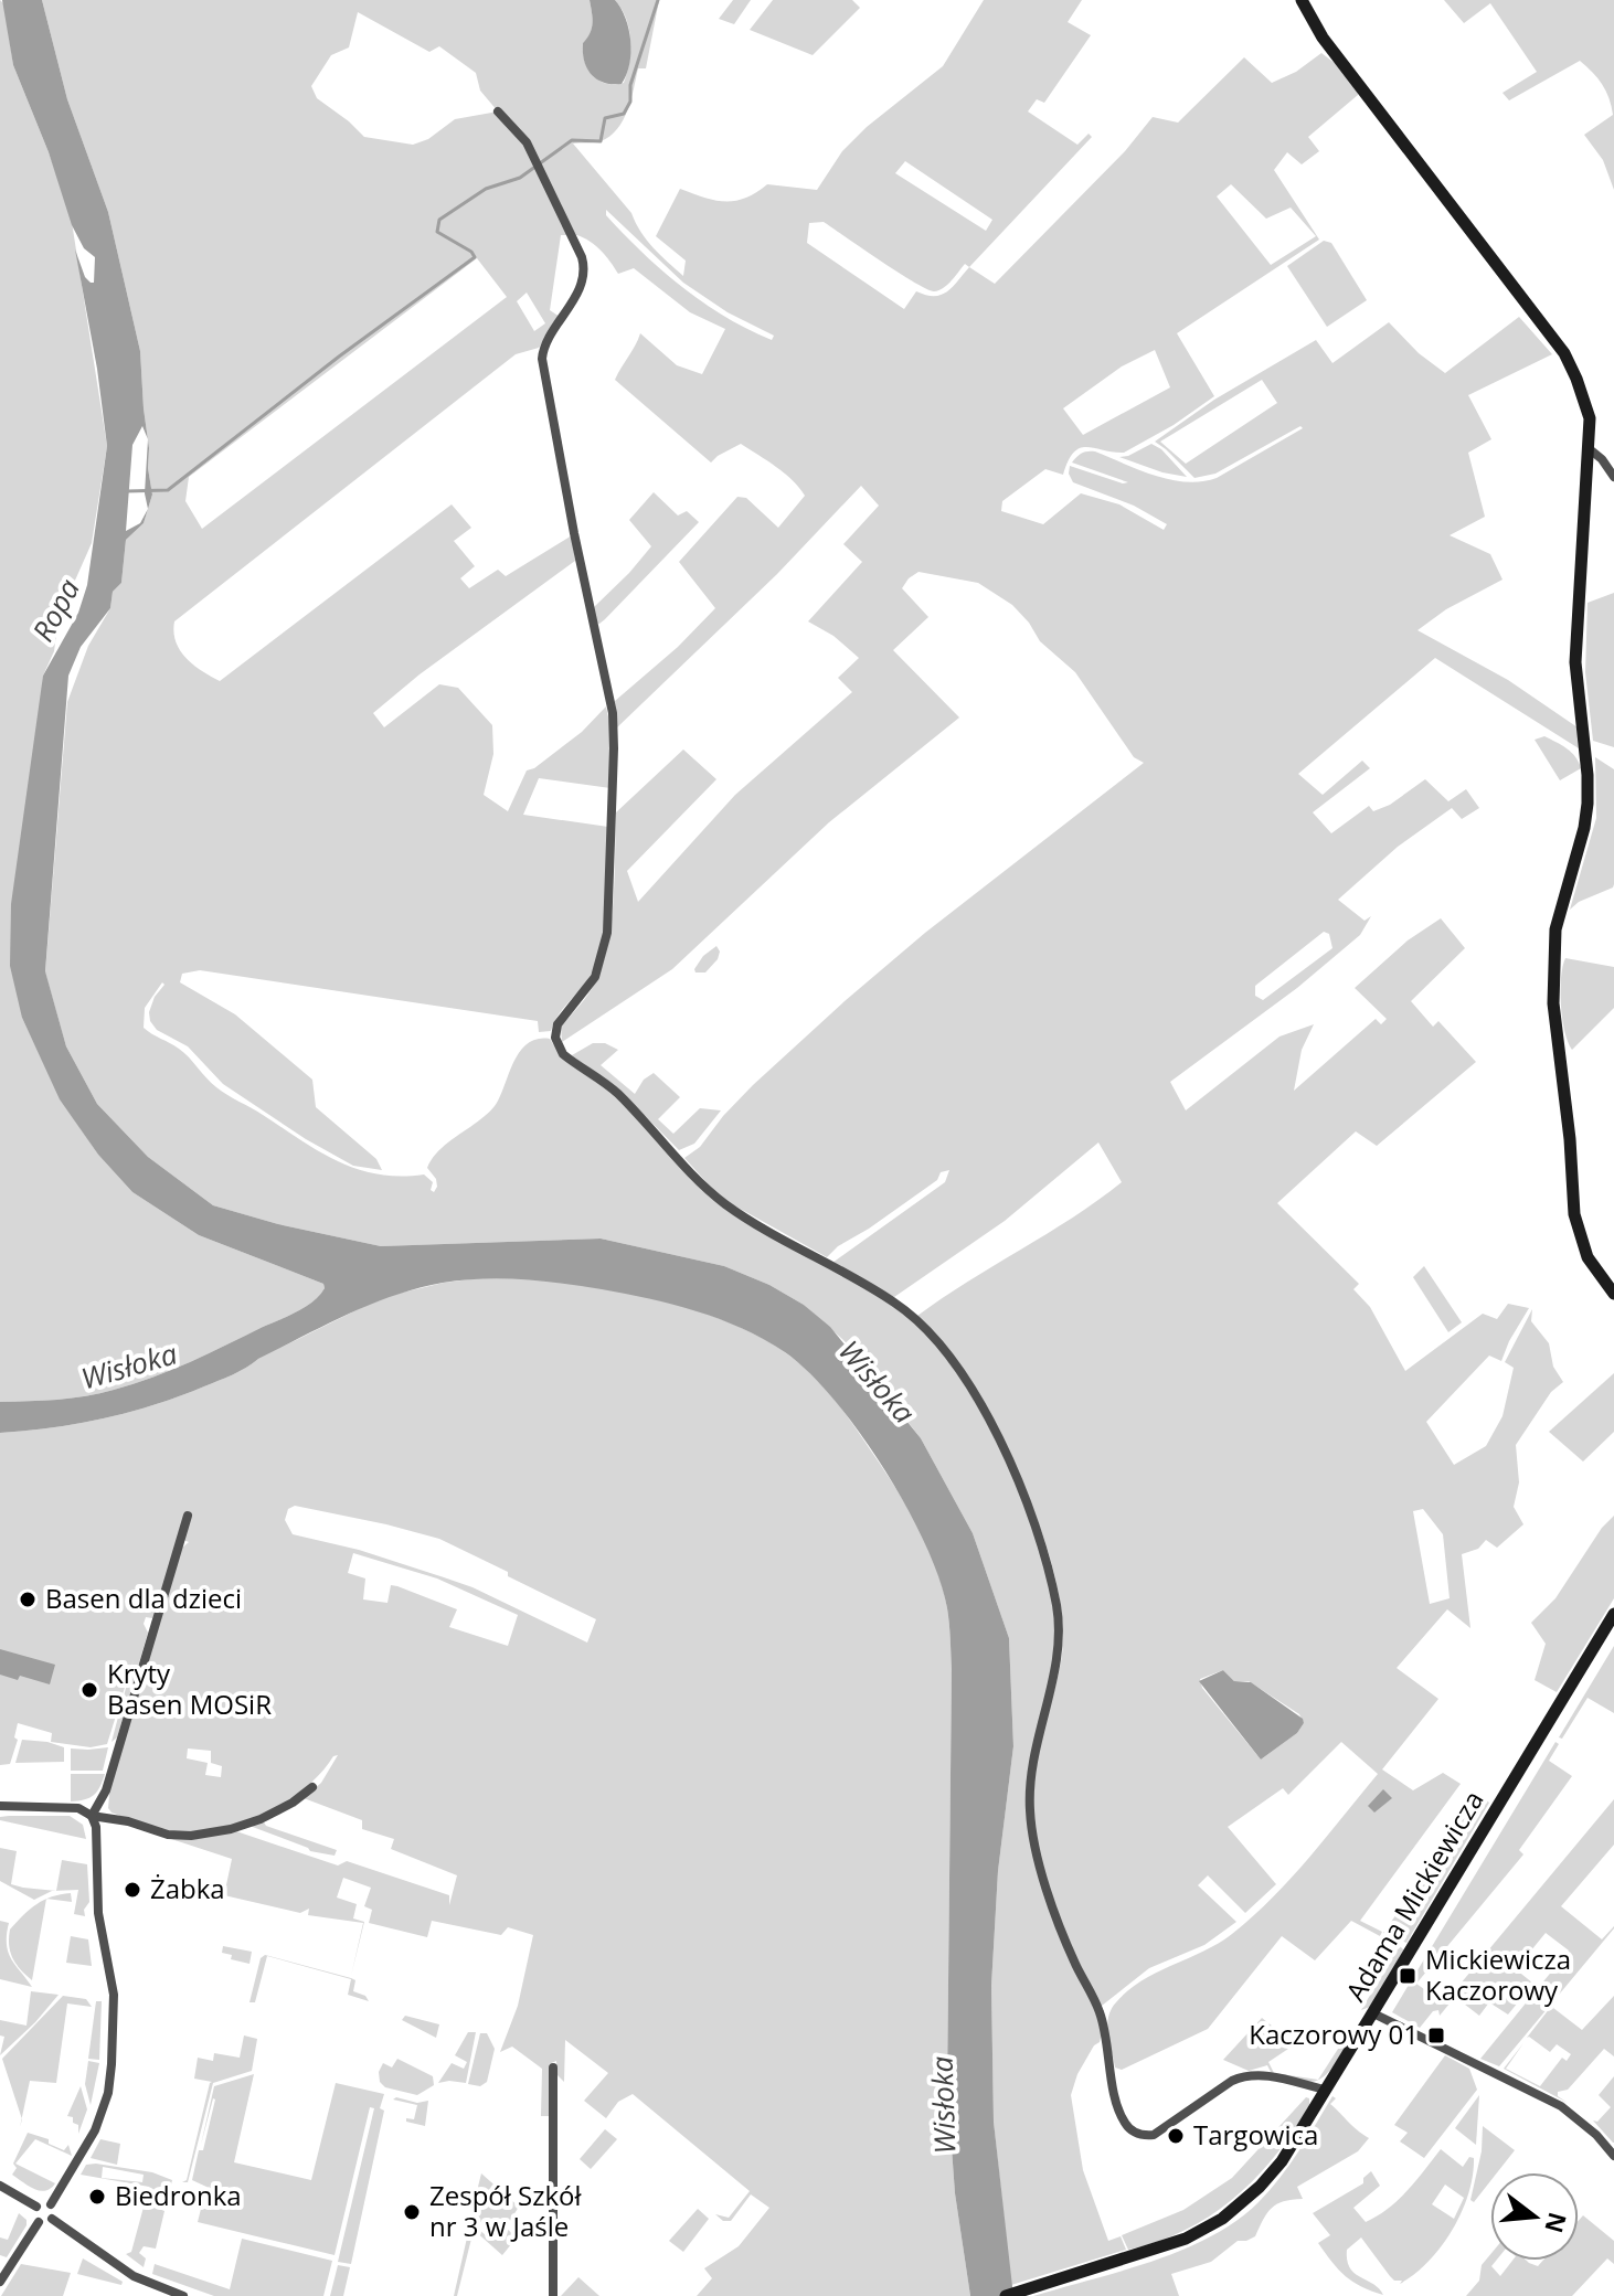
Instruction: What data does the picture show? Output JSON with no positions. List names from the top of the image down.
{
  "streets": {
    "street": ["Adama Mickiewicza"]
  },
  "water": ["Ropa", "Wisłoka"],
  "places": {
    "other": [
      "Basen dla dzieci",
      "Kryty Basen MOSiR",
      "Żabka",
      "Targowica",
      "Biedronka",
      "Zespół Szkół nr 3 w Jaśle"
    ],
    "transit": ["Mickiewicza Kaczorowy", "Kaczorowy 01"]
  },
  "north": "right"
}
